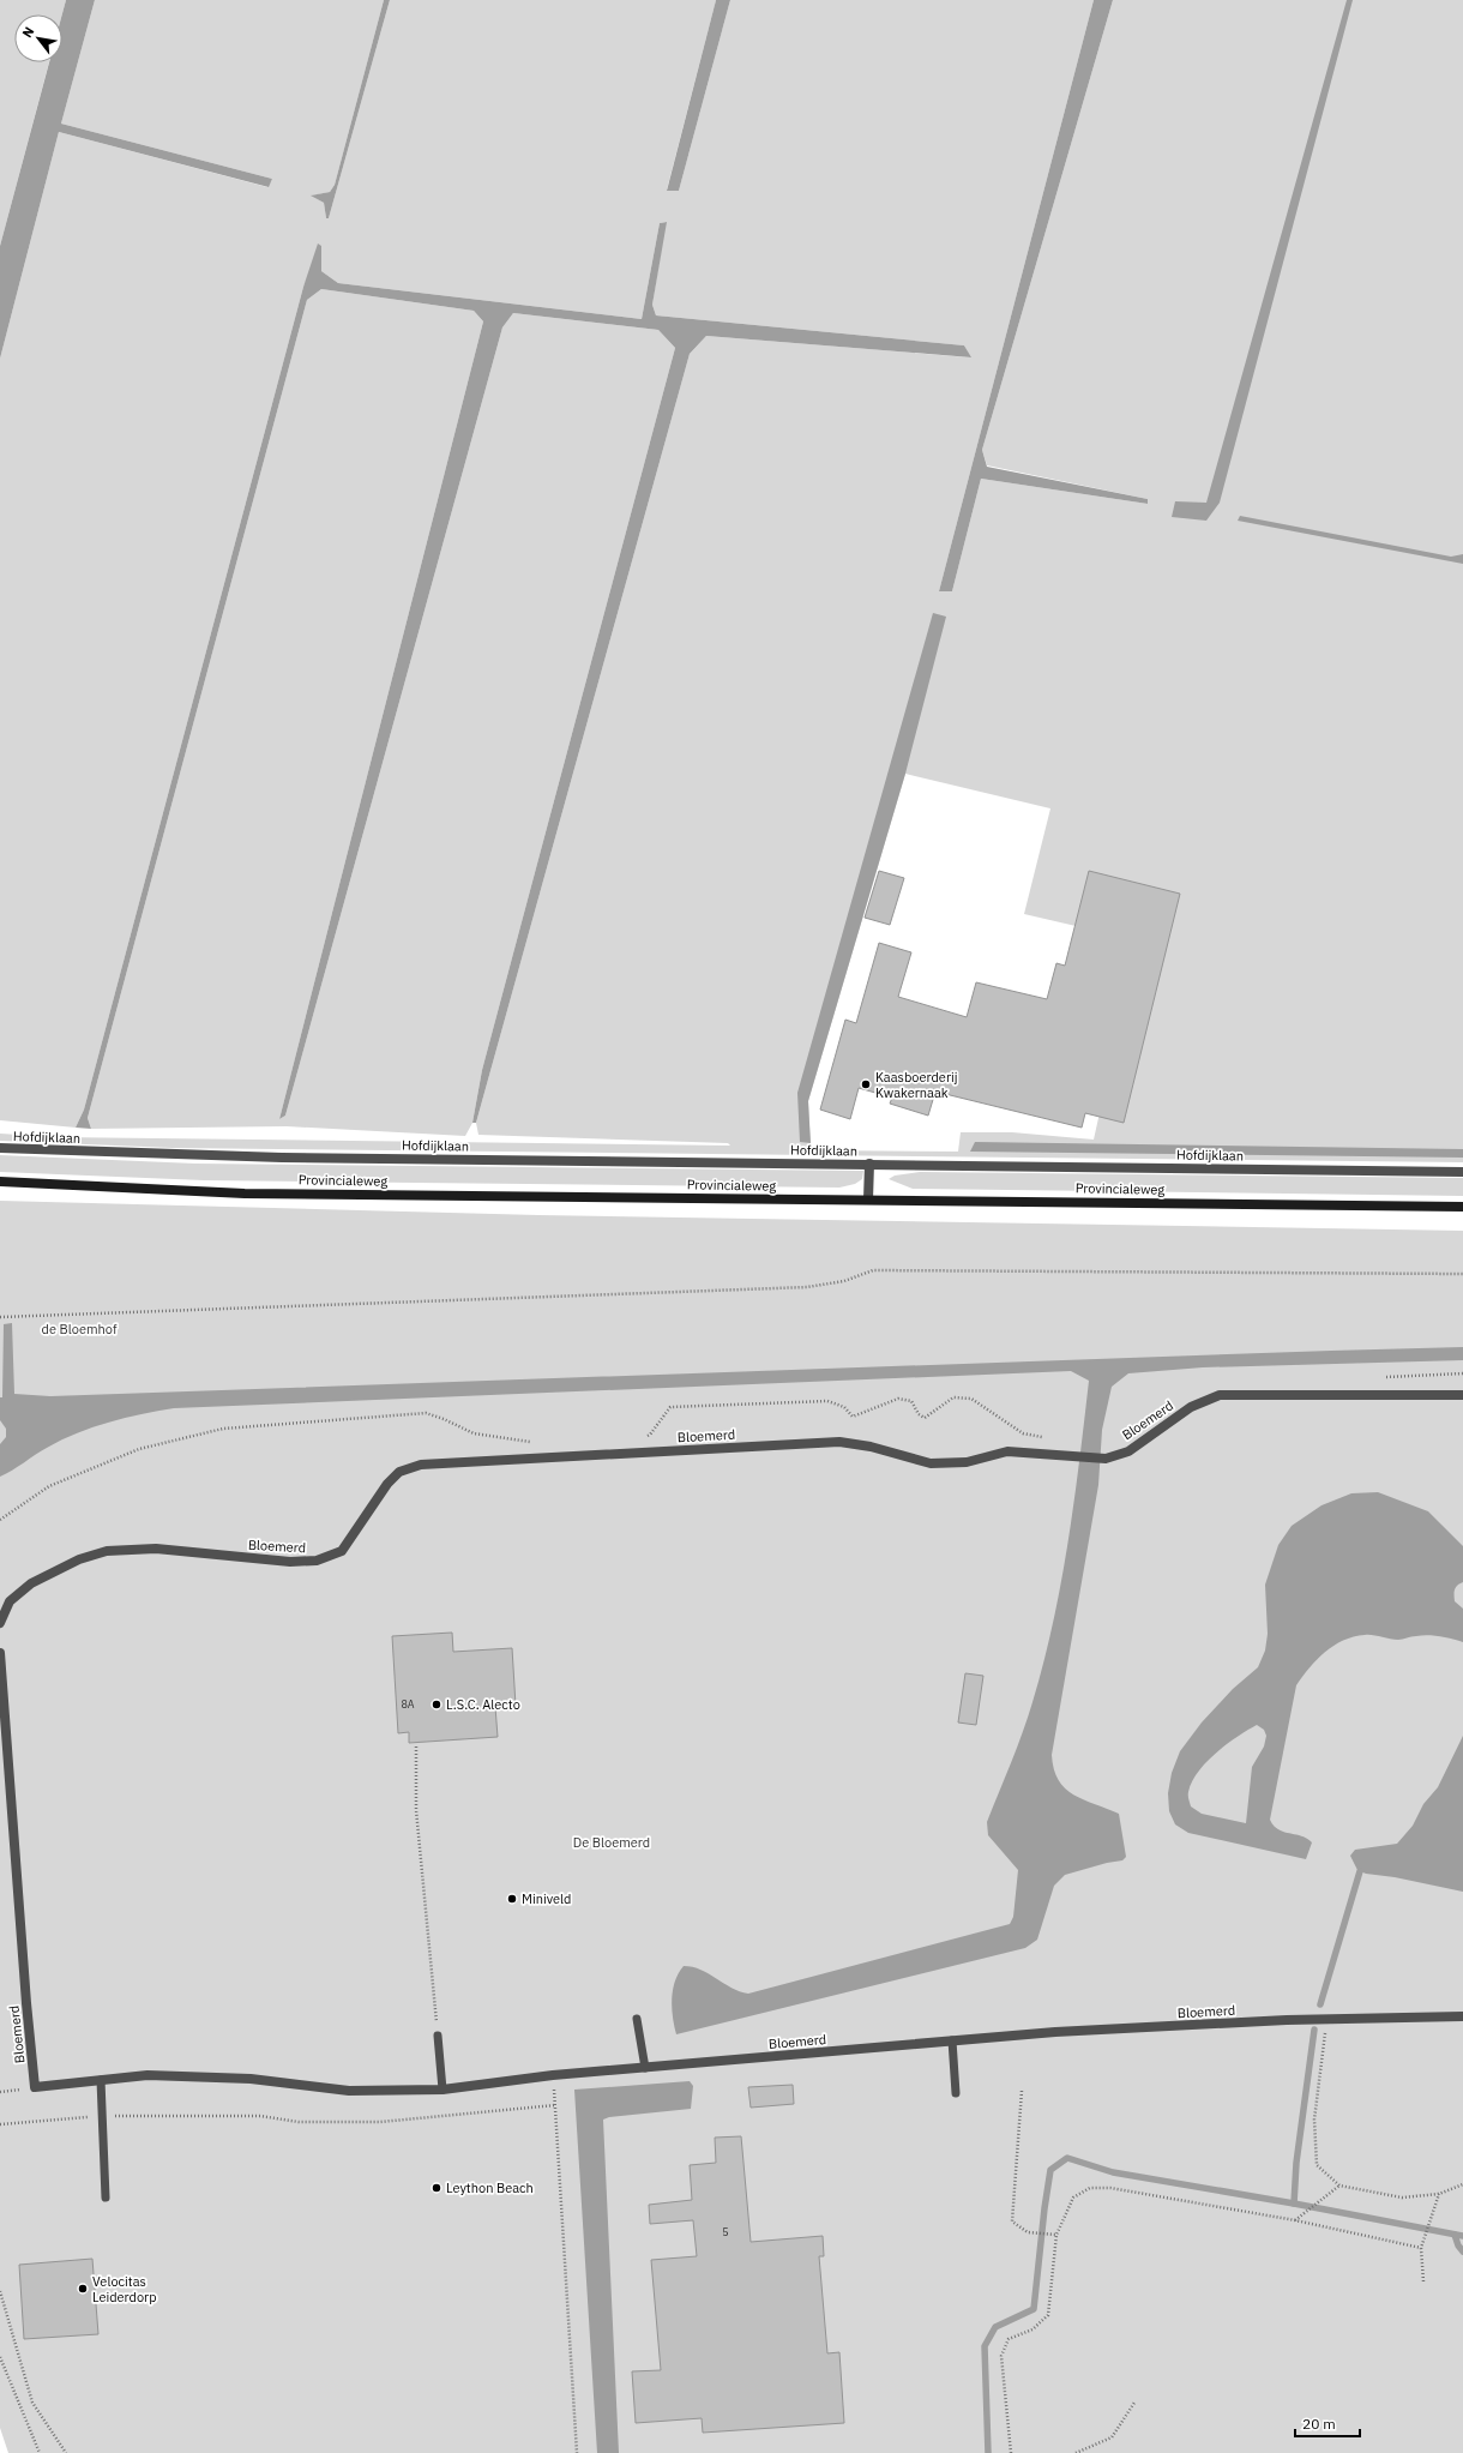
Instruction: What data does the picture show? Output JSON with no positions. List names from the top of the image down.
{
  "streets": {
    "main road": ["Provincialeweg"],
    "street": ["Hofdijklaan", "Bloemerd"]
  },
  "crossings": [
    ["Hofdijklaan", "Provincialeweg"]
  ],
  "parks": ["de Bloemhof", "De Bloemerd"],
  "places": [
    "Kaasboerderij Kwakernaak",
    "L.S.C. Alecto",
    "Miniveld",
    "Leython Beach",
    "Velocitas Leiderdorp"
  ],
  "house_numbers": ["8A", "5"],
  "scale_bar": "20 m",
  "north": "top left"
}
